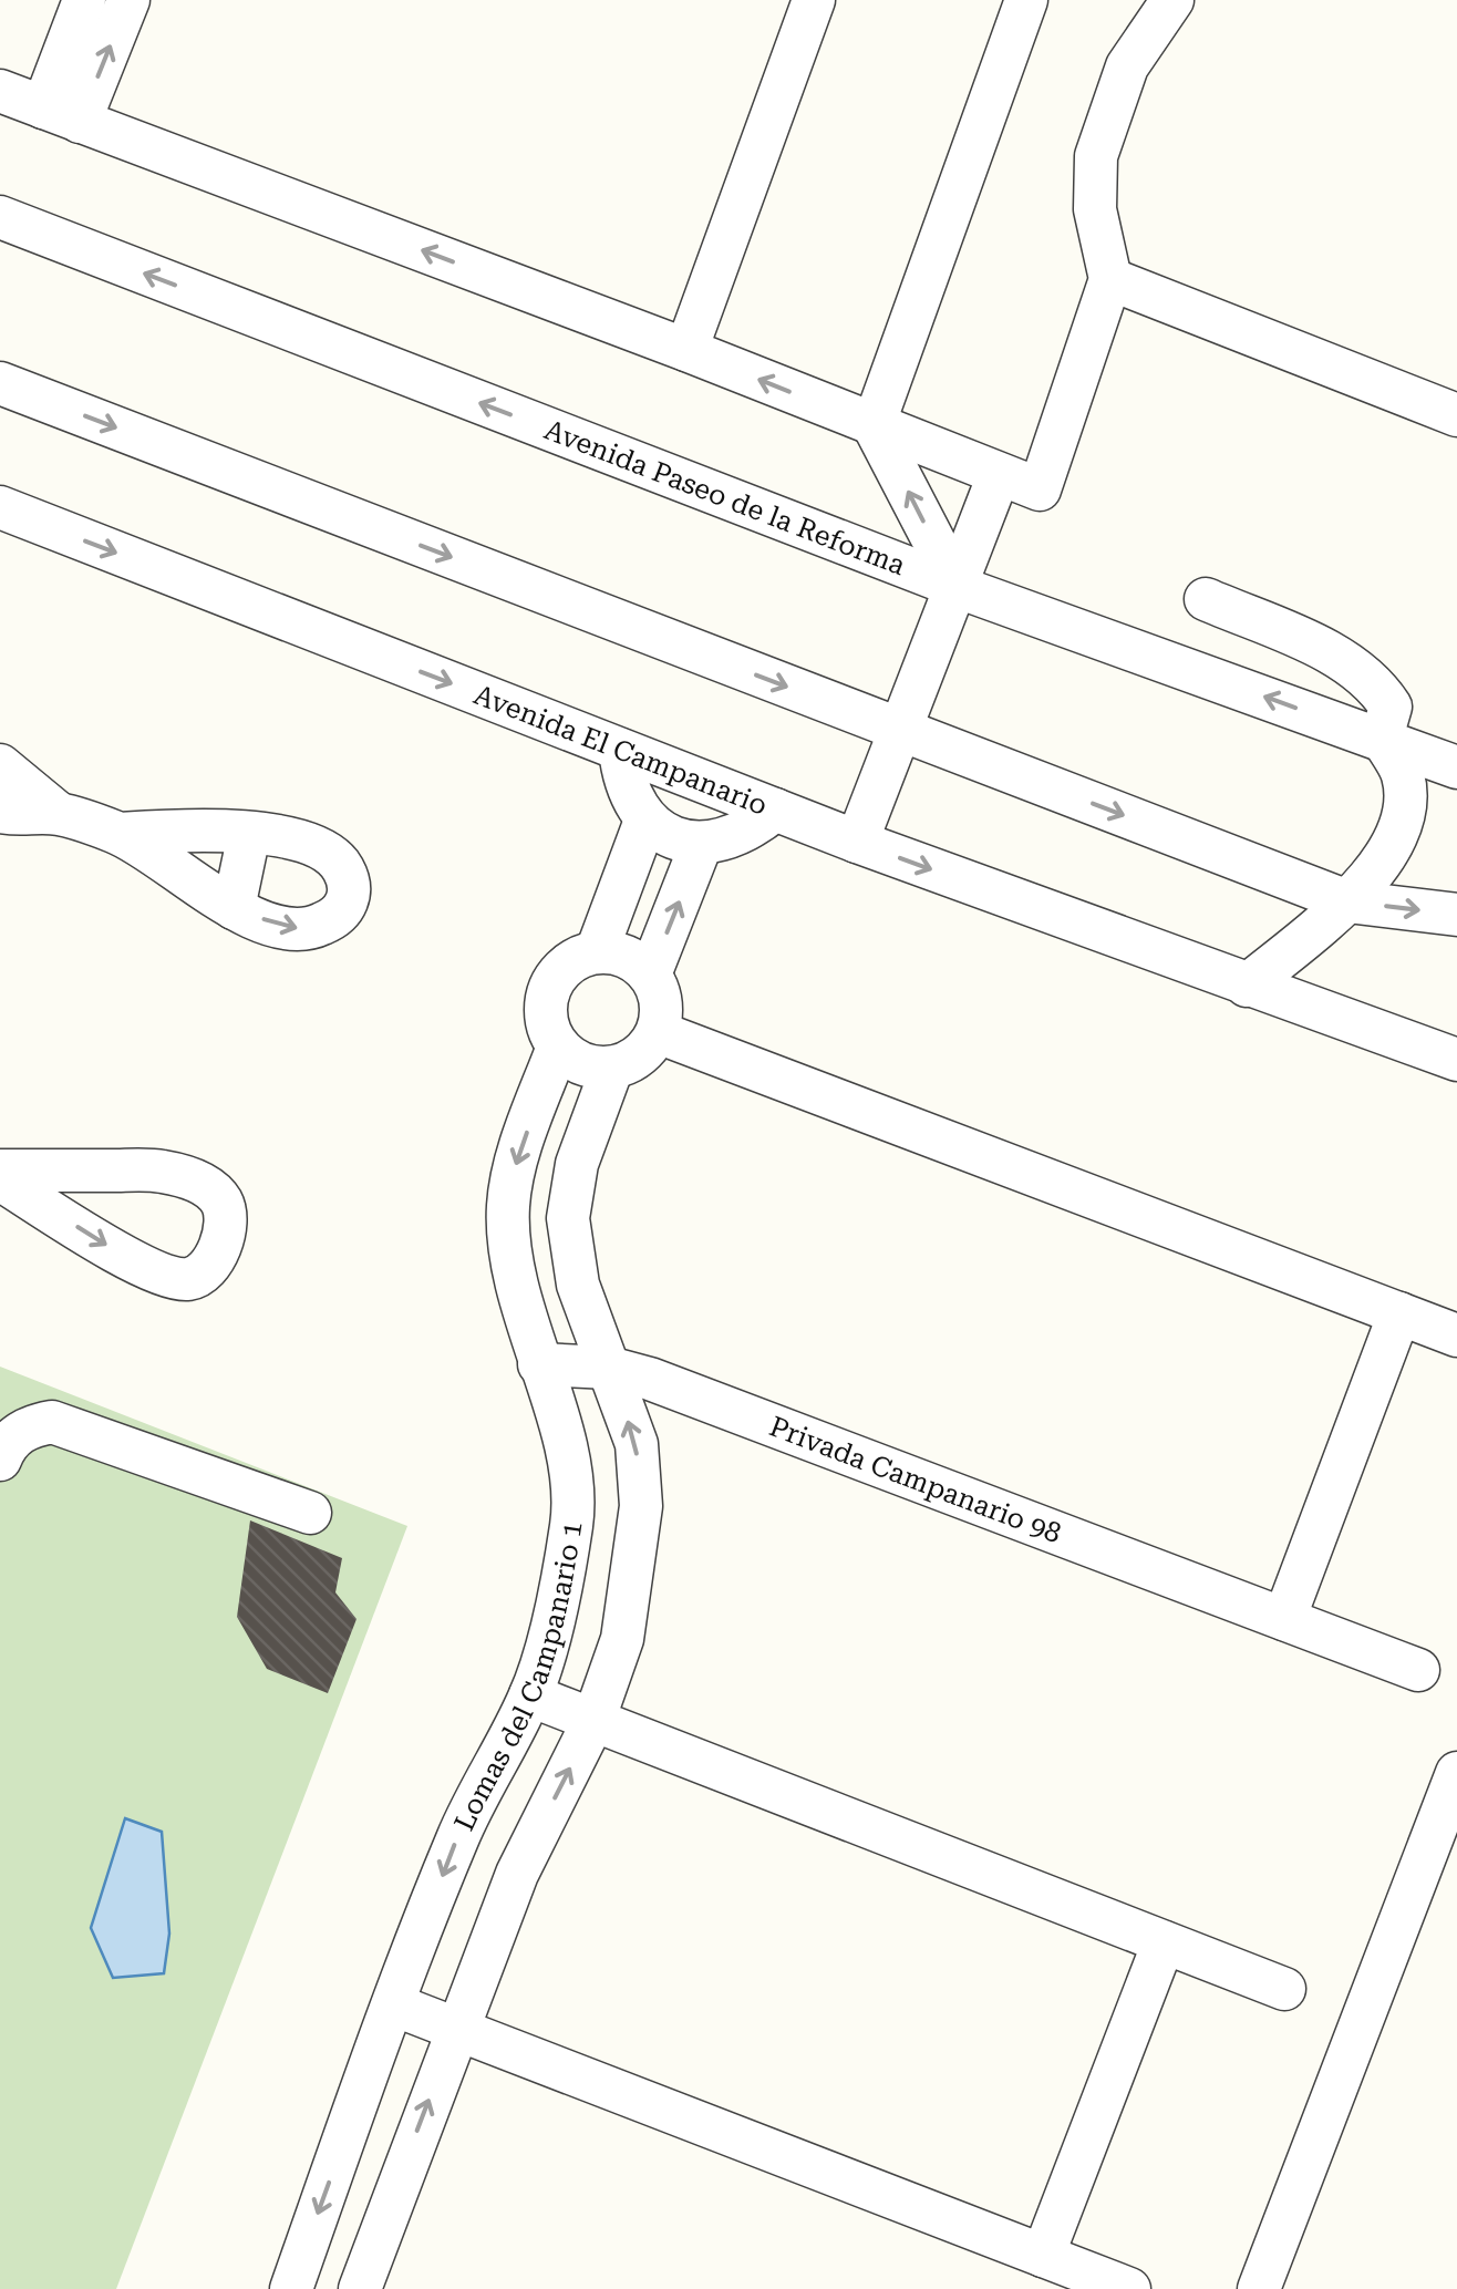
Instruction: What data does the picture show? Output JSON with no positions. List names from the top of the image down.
{
  "streets": {
    "street": [
      "Avenida Paseo de la Reforma",
      "Avenida El Campanario",
      "Privada Campanario 98",
      "Lomas del Campanario 1"
    ]
  },
  "crossings": [
    ["Privada Campanario 98", "Lomas del Campanario 1"]
  ]
}
